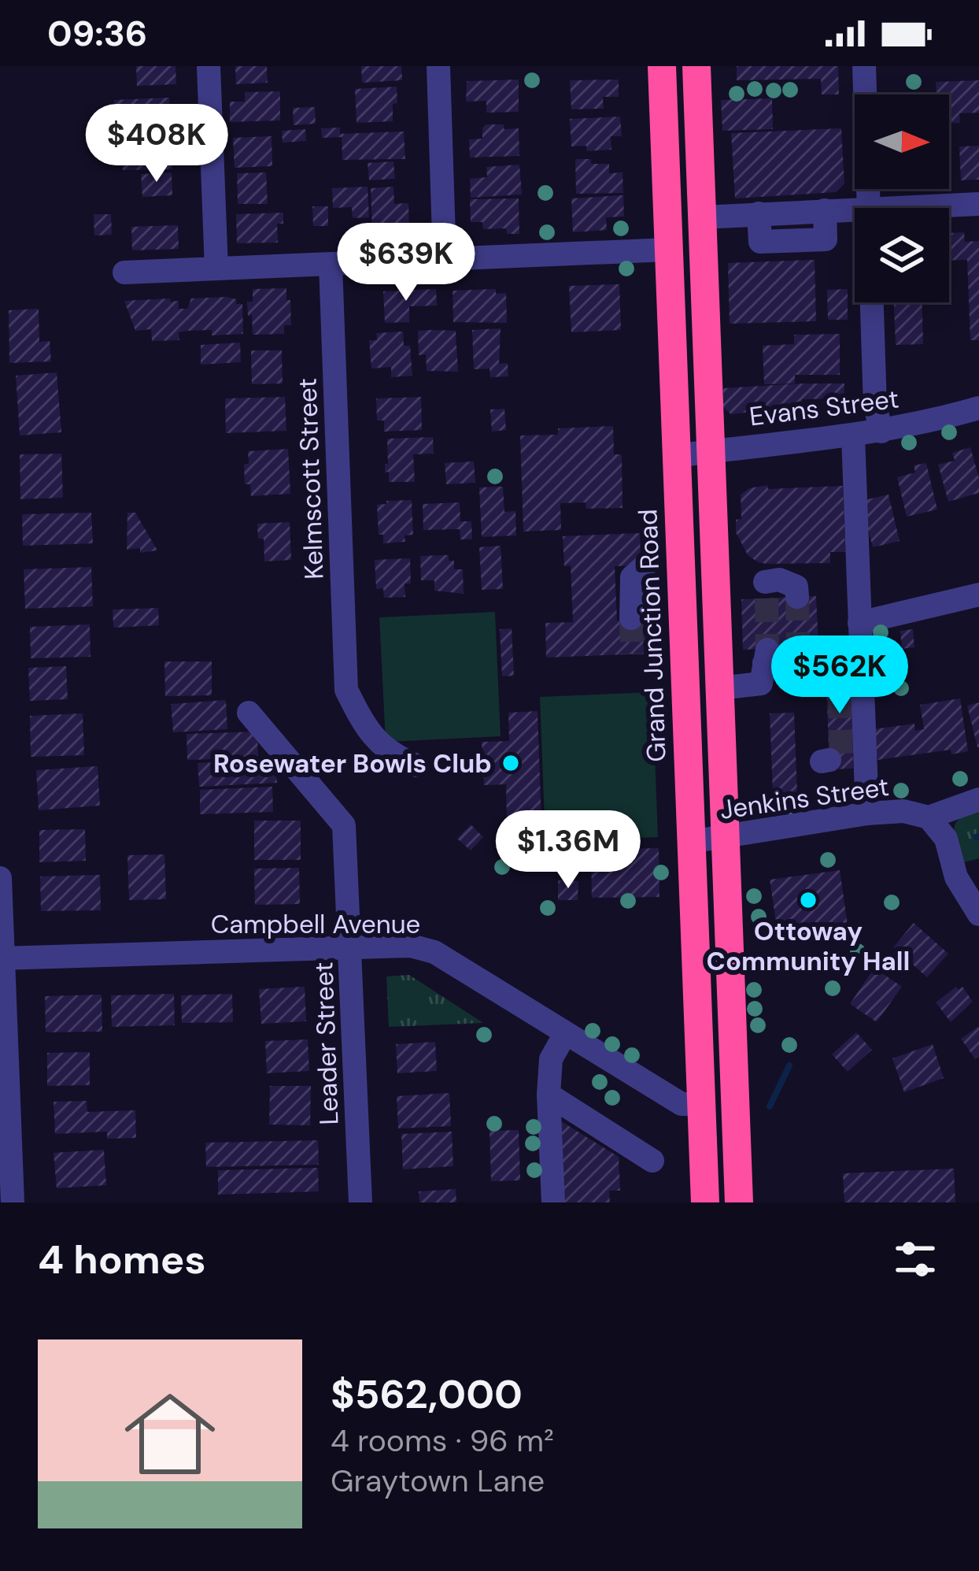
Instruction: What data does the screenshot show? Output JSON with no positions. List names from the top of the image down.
{
  "streets": {
    "highway": ["Grand Junction Road"],
    "street": [
      "Evans Street",
      "Kelmscott Street",
      "Jenkins Street",
      "Campbell Avenue",
      "Leader Street"
    ]
  },
  "crossings": [
    ["Evans Street", "Grand Junction Road"],
    ["Grand Junction Road", "Jenkins Street"],
    ["Grand Junction Road", "Campbell Avenue"],
    ["Campbell Avenue", "Leader Street"]
  ],
  "places": ["Rosewater Bowls Club", "Ottoway Community Hall"],
  "north": "right",
  "page": {
    "status": "09:36",
    "price": [
      "$408K",
      "$639K",
      "$562K",
      "$1.36M"
    ],
    "heading": "4 homes",
    "list": [
      {
        "name": "$562,000",
        "note": "4 rooms · 96 m² · Graytown Lane"
      }
    ]
  }
}
